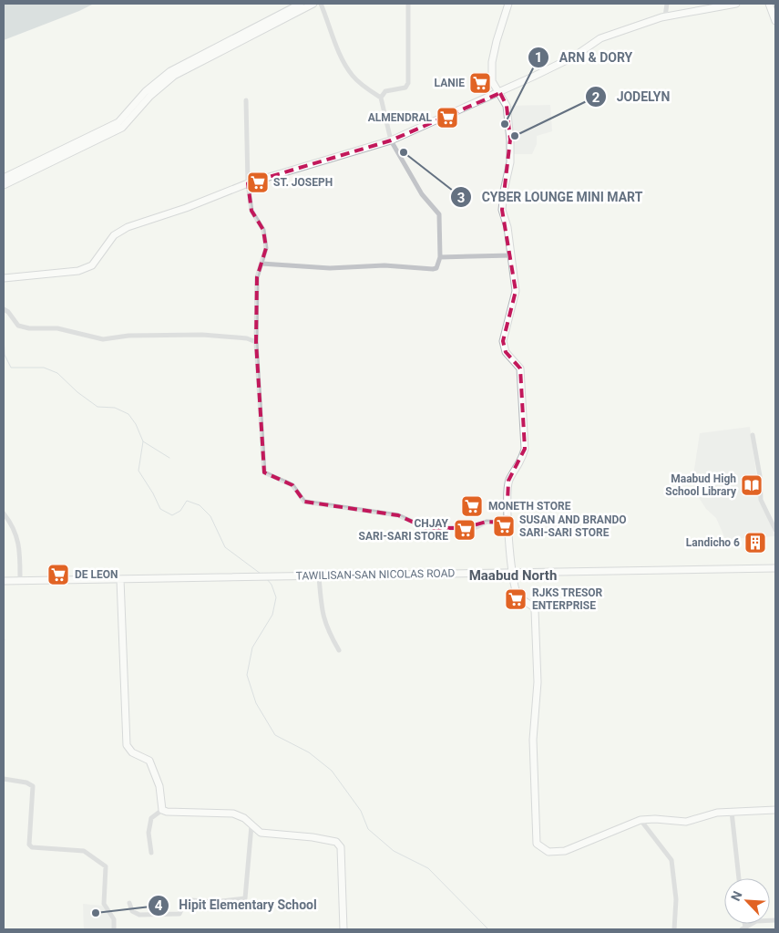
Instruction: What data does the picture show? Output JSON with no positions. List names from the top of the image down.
{
  "streets": {
    "street": ["TAWILISAN-SAN NICOLAS ROAD"]
  },
  "districts": ["Maabud North"],
  "places": {
    "supermarket": [
      "LANIE",
      "ALMENDRAL",
      "ST. JOSEPH",
      "MONETH STORE",
      "SUSAN AND BRANDO SARI-SARI STORE",
      "CHJAY SARI-SARI STORE",
      "DE LEON",
      "RJKS TRESOR ENTERPRISE"
    ],
    "other": [
      "ARN & DORY",
      "JODELYN",
      "CYBER LOUNGE MINI MART",
      "Hipit Elementary School"
    ],
    "library": ["Maabud High School Library"],
    "building": ["Landicho 6"]
  },
  "north": "top left"
}
